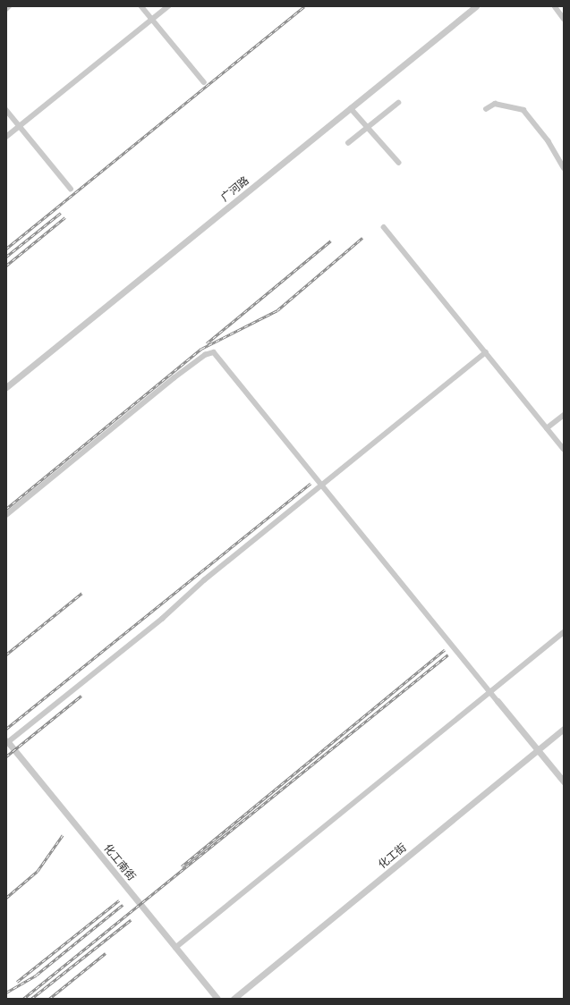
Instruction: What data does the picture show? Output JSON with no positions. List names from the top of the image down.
{
  "streets": {
    "street": ["广河路", "化工街", "化工南街"]
  }
}
